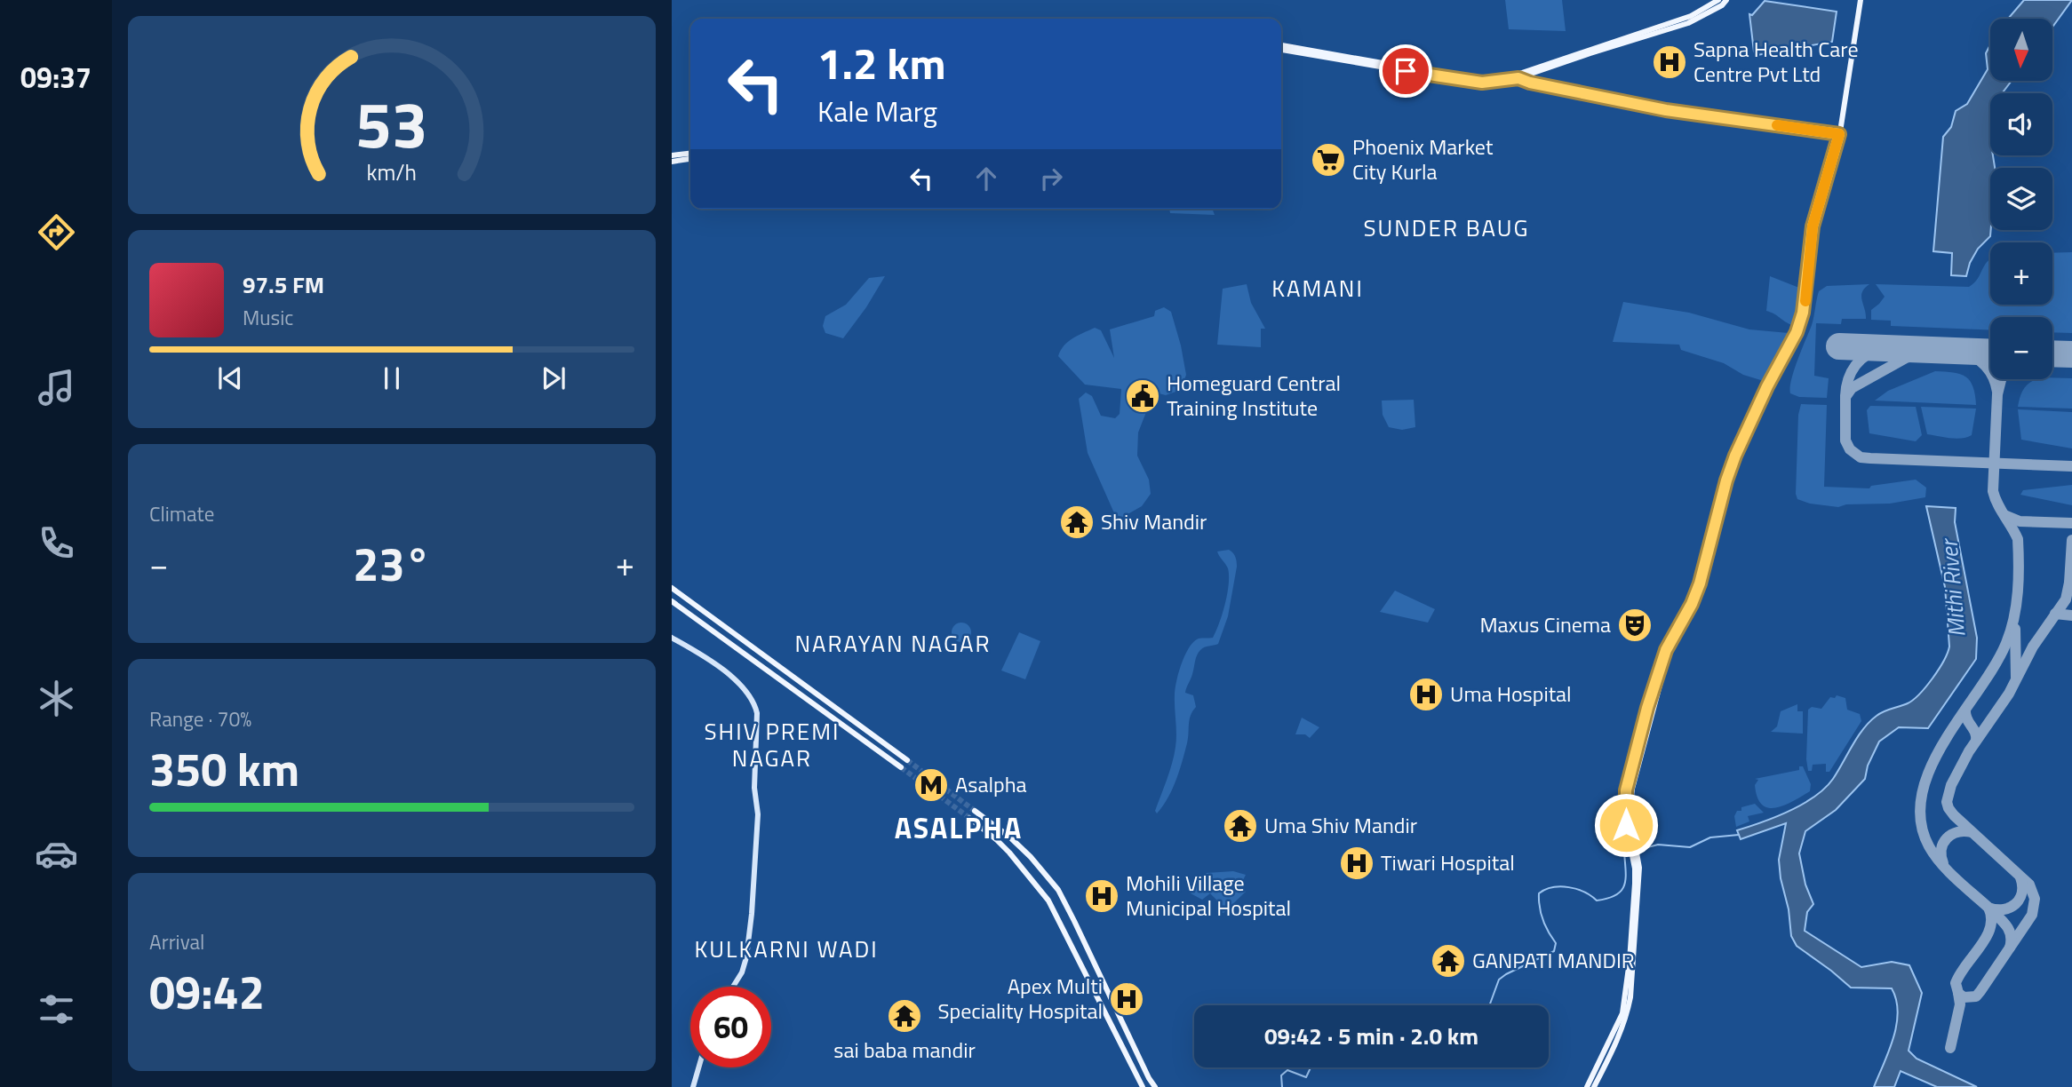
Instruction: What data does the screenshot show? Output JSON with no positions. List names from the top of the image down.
{
  "districts": [
    "SUNDER BAUG",
    "KAMANI",
    "NARAYAN NAGAR",
    "SHIV PREMI NAGAR",
    "ASALPHA",
    "KULKARNI WADI"
  ],
  "water": ["Mithi River"],
  "places": {
    "hospital": [
      "Sapna Health Care Centre Pvt Ltd",
      "Uma Hospital",
      "Tiwari Hospital",
      "Mohili Village Municipal Hospital",
      "Apex Multi Speciality Hospital"
    ],
    "supermarket": ["Phoenix Market City Kurla"],
    "public building": ["Homeguard Central Training Institute"],
    "temple": [
      "Shiv Mandir",
      "Uma Shiv Mandir",
      "GANPATI MANDIR",
      "sai baba mandir"
    ],
    "theatre": ["Maxus Cinema"],
    "metro station": ["Asalpha"]
  },
  "north": "bottom",
  "page": {
    "tabs": "09:37",
    "map_buttons": ["+", "−"],
    "turn": ["1.2 km", "Kale Marg"],
    "song": ["97.5 FM", "Music"],
    "tile": [
      "Climate",
      ["Range · 70%", "350 km"],
      ["Arrival", "09:42"]
    ],
    "heat": ["−", "23°", "+"],
    "limit": "60",
    "trip": "09:42 · 5 min · 2.0 km",
    "gauge": ["53", "km/h"]
  }
}
